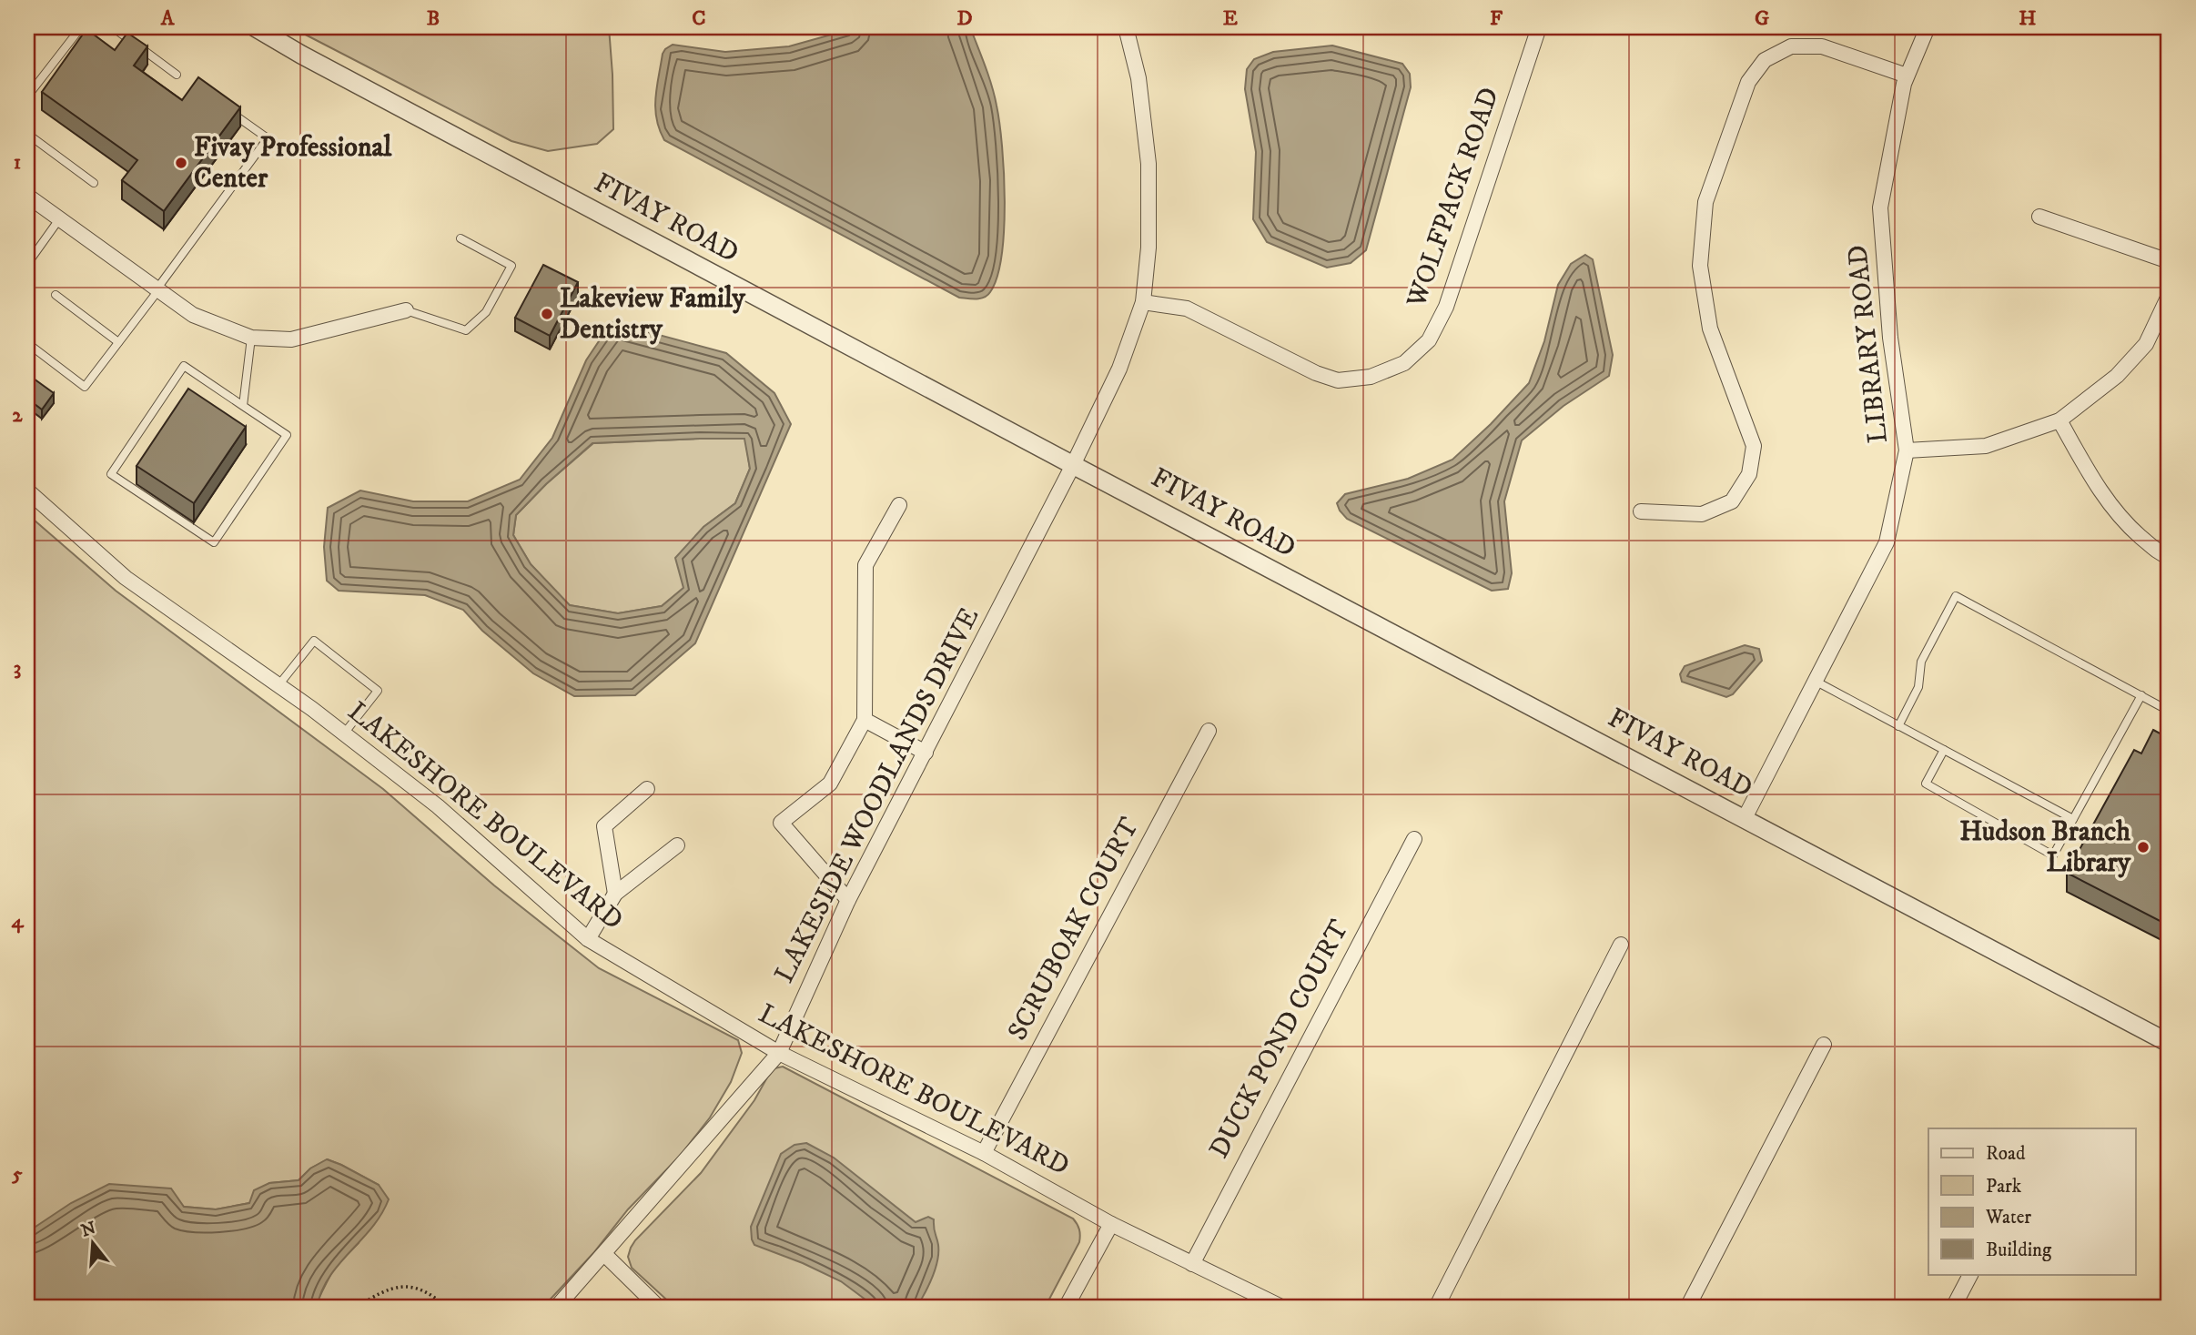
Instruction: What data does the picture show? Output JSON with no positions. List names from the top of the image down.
{
  "streets": {
    "street": [
      "WOLFPACK ROAD",
      "FIVAY ROAD",
      "LIBRARY ROAD",
      "LAKESIDE WOODLANDS DRIVE",
      "LAKESHORE BOULEVARD",
      "SCRUBOAK COURT",
      "DUCK POND COURT"
    ]
  },
  "crossings": [
    ["WOLFPACK ROAD", "LAKESIDE WOODLANDS DRIVE"],
    ["FIVAY ROAD", "LIBRARY ROAD"],
    ["FIVAY ROAD", "LAKESIDE WOODLANDS DRIVE"],
    ["LAKESIDE WOODLANDS DRIVE", "LAKESHORE BOULEVARD"],
    ["LAKESHORE BOULEVARD", "SCRUBOAK COURT"],
    ["LAKESHORE BOULEVARD", "DUCK POND COURT"]
  ],
  "places": ["Fivay Professional Center", "Lakeview Family Dentistry", "Hudson Branch Library"],
  "legend": [
    "Road",
    "Park",
    "Water",
    "Building"
  ],
  "north": "top",
  "grid": {
    "columns": [
      "A",
      "B",
      "C",
      "D",
      "E",
      "F",
      "G",
      "H"
    ],
    "rows": [
      "1",
      "2",
      "3",
      "4",
      "5"
    ]
  }
}
